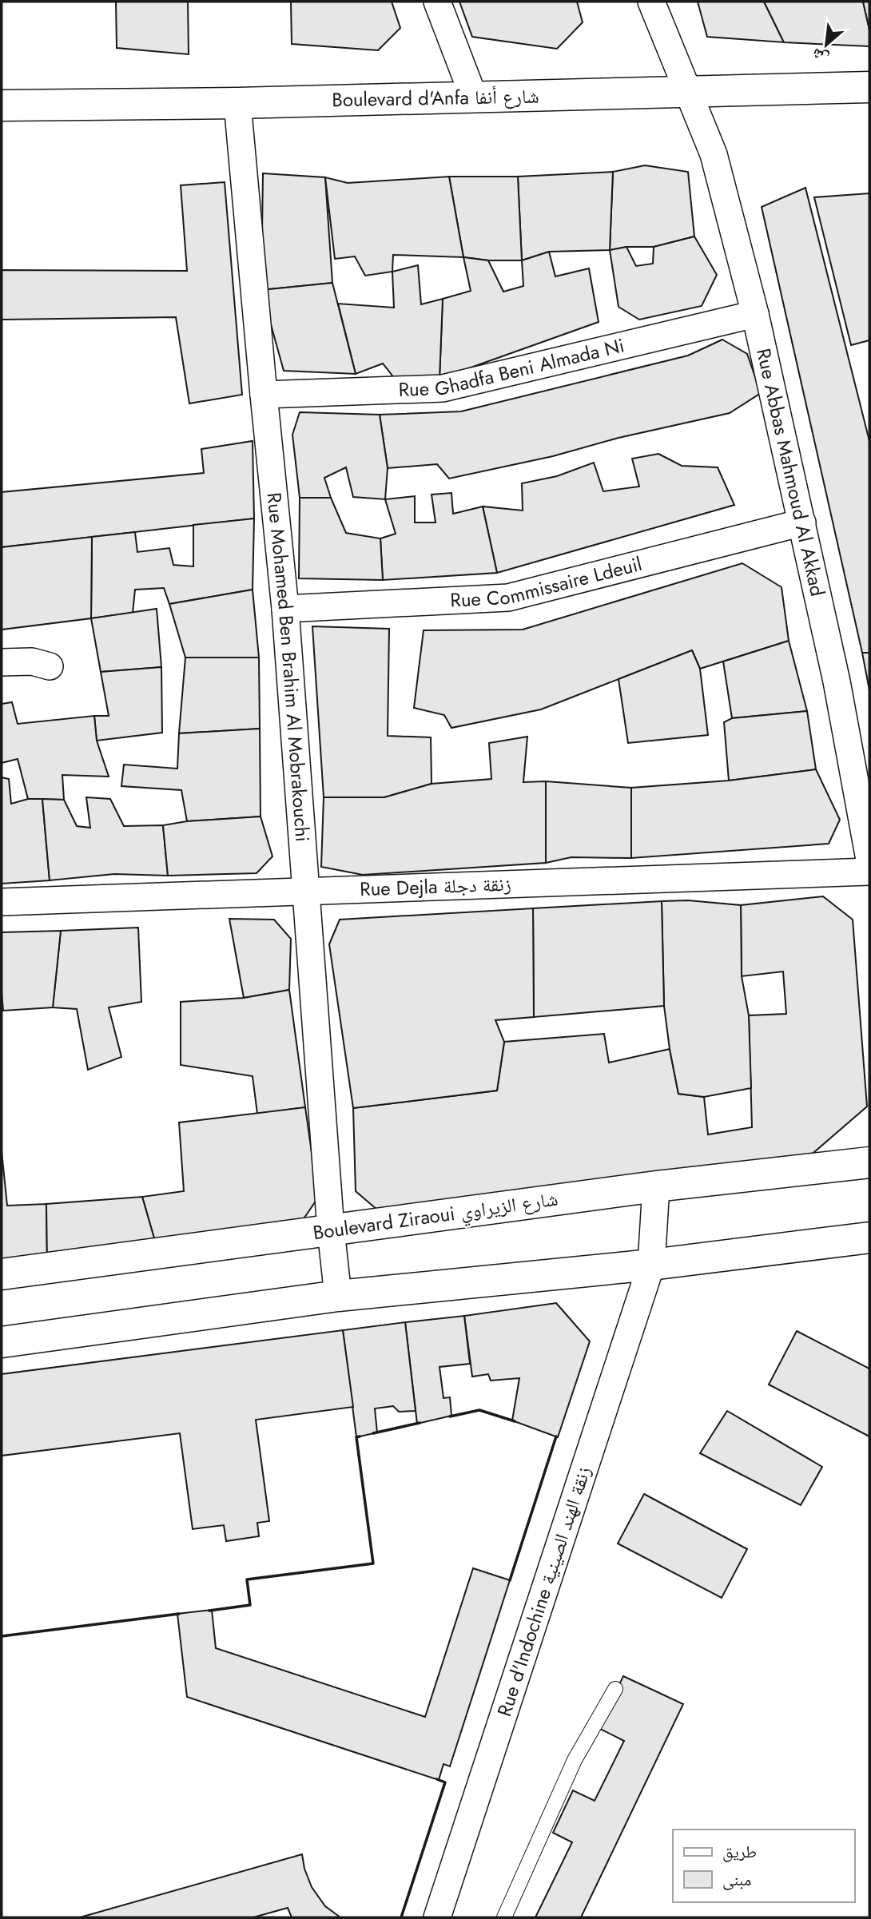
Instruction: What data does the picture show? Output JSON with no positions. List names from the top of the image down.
{
  "streets": {
    "main road": ["Boulevard d'Anfa شارع أنفا", "Boulevard Ziraoui شارع الزيراوي"],
    "street": [
      "Rue Ghadfa Beni Almada Ni",
      "Rue Abbas Mahmoud Al Akkad",
      "Rue Commissaire Ldeuil",
      "Rue Mohamed Ben Brahim Al Mobrakouchi",
      "Rue Dejla زنقة دجلة",
      "Rue d'Indochine زنقة الهند الصينية"
    ]
  },
  "crossings": [
    ["Boulevard d'Anfa شارع أنفا", "Rue Abbas Mahmoud Al Akkad"],
    ["Boulevard d'Anfa شارع أنفا", "Rue Mohamed Ben Brahim Al Mobrakouchi"],
    ["Rue Ghadfa Beni Almada Ni", "Rue Abbas Mahmoud Al Akkad"],
    ["Rue Ghadfa Beni Almada Ni", "Rue Mohamed Ben Brahim Al Mobrakouchi"],
    ["Rue Abbas Mahmoud Al Akkad", "Rue Commissaire Ldeuil"],
    ["Rue Commissaire Ldeuil", "Rue Mohamed Ben Brahim Al Mobrakouchi"],
    ["Rue Mohamed Ben Brahim Al Mobrakouchi", "Rue Dejla زنقة دجلة"],
    ["Rue Mohamed Ben Brahim Al Mobrakouchi", "Boulevard Ziraoui شارع الزيراوي"],
    ["Boulevard Ziraoui شارع الزيراوي", "Rue d'Indochine زنقة الهند الصينية"]
  ],
  "legend": ["طريق", "مبنى"],
  "north": "bottom left"
}
